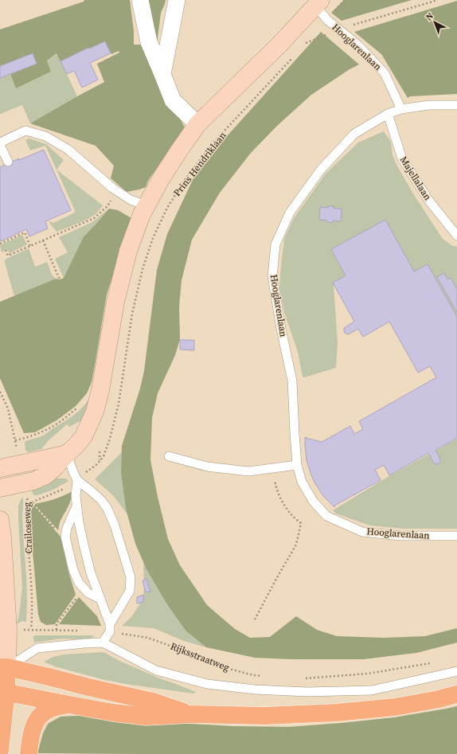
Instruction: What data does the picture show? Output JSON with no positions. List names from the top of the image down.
{
  "streets": {
    "lane": ["Hooglarenlaan", "Majellalaan", "Rijksstraatweg"],
    "path": ["Prins Hendriklaan", "Crailoseweg"]
  },
  "crossings": [
    ["Hooglarenlaan", "Majellalaan"]
  ],
  "north": "top left"
}
